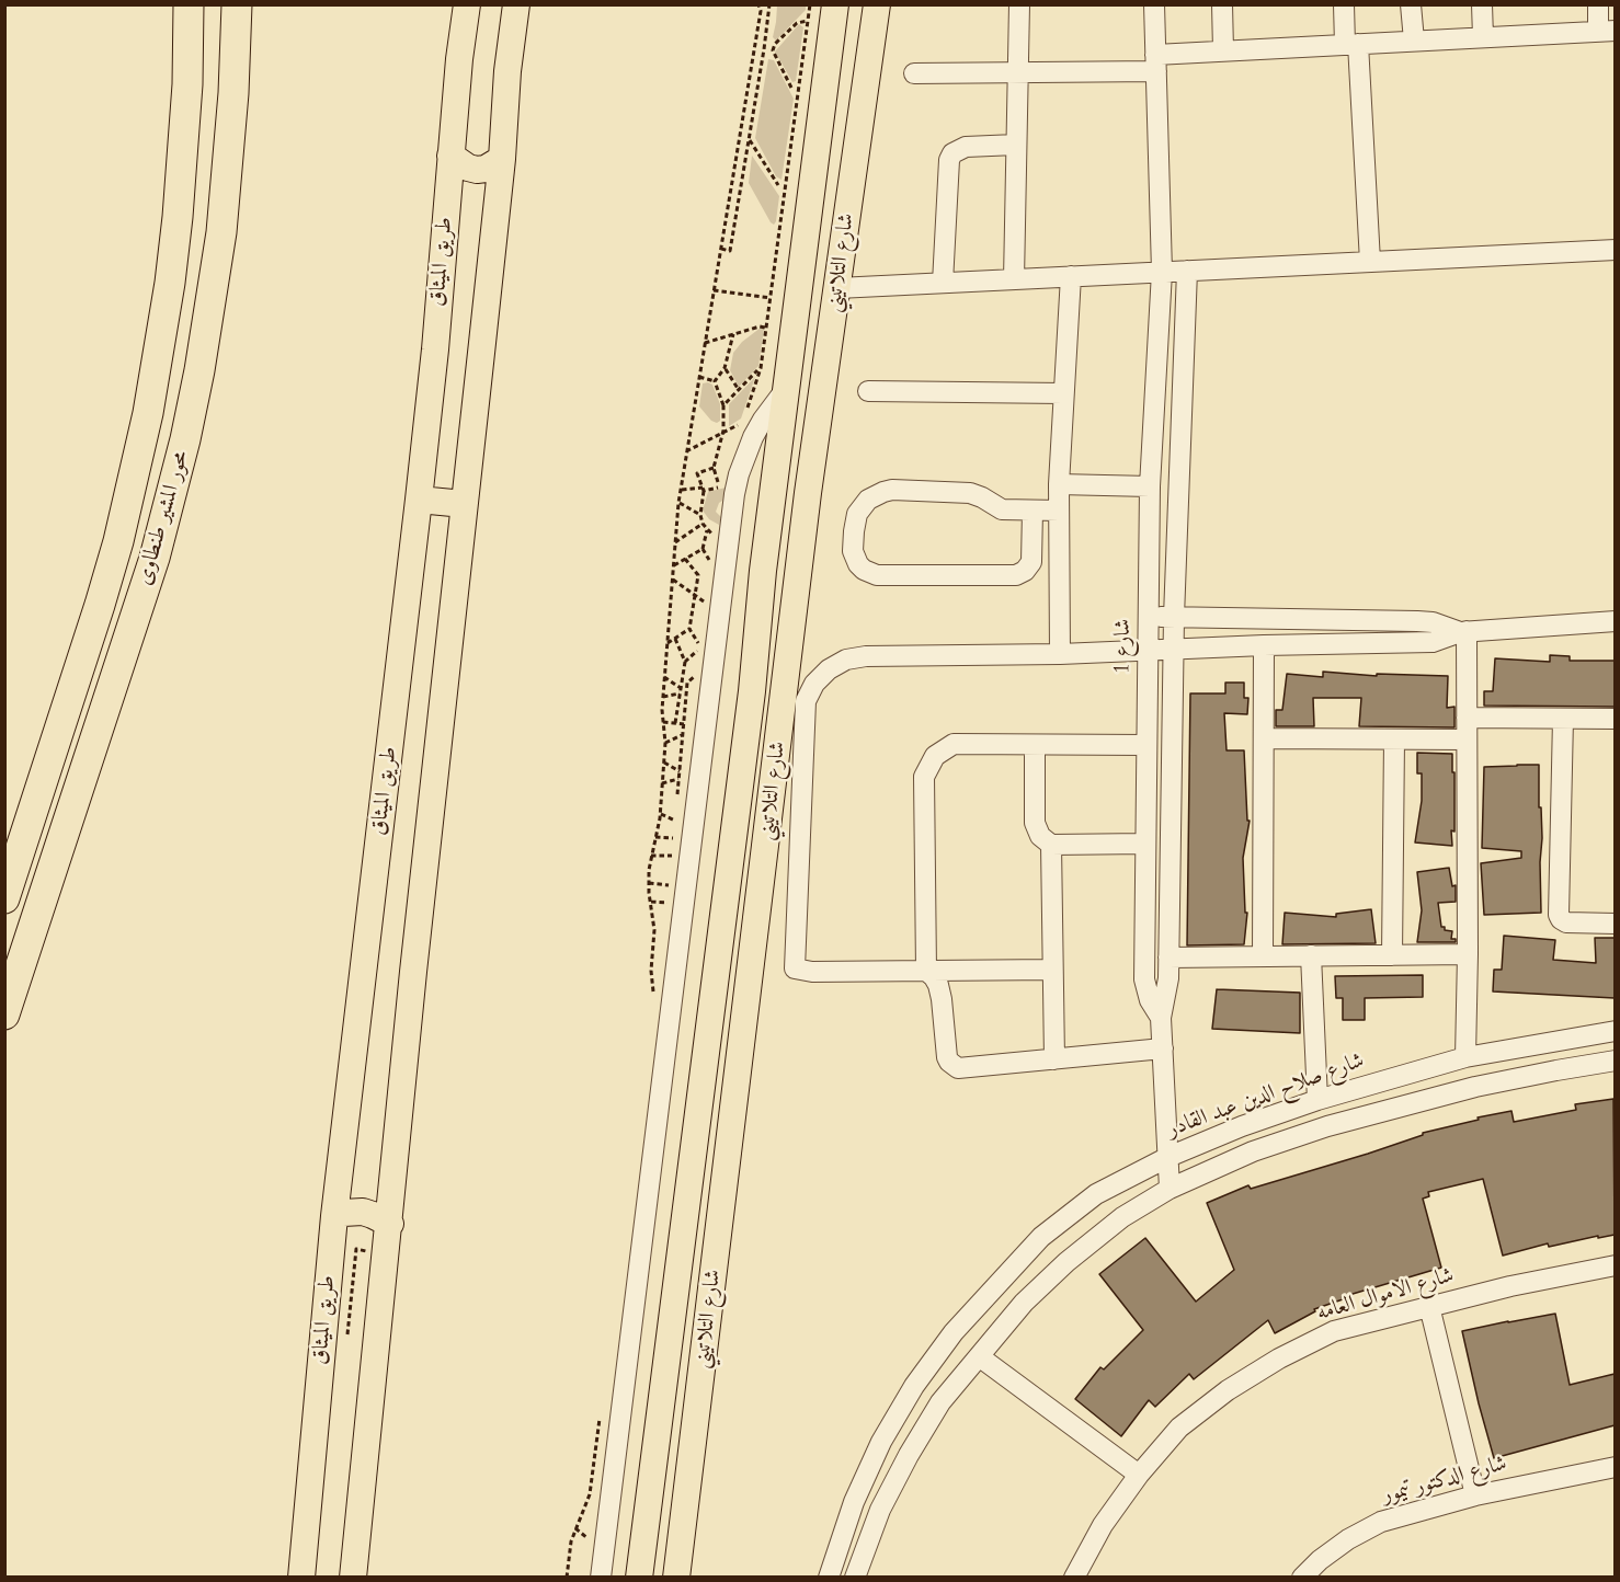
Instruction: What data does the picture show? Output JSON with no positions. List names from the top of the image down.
{
  "streets": {
    "highway": ["محور المشير طنطاوى"],
    "main road": ["طريق الميثاق", "شارع التلاتيني"],
    "street": [
      "شارع 1",
      "شارع صلاح الدين عبد القادر",
      "شارع الاموال العامه",
      "شارع الدكتور تيمور"
    ]
  },
  "crossings": [
    ["شارع 1", "شارع صلاح الدين عبد القادر"]
  ]
}
